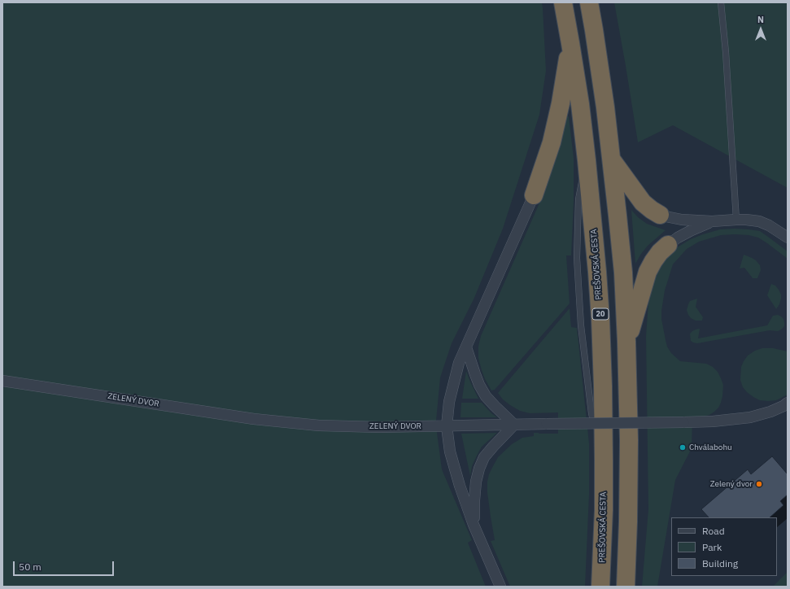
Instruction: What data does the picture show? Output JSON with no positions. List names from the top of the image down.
{
  "streets": {
    "highway": ["PREŠOVSKÁ CESTA", "20"],
    "street": ["ZELENÝ DVOR"]
  },
  "places": ["Chválabohu", "Zelený dvor"],
  "legend": ["Road", "Park", "Building"],
  "scale_bar": "50 m",
  "north": "top"
}
